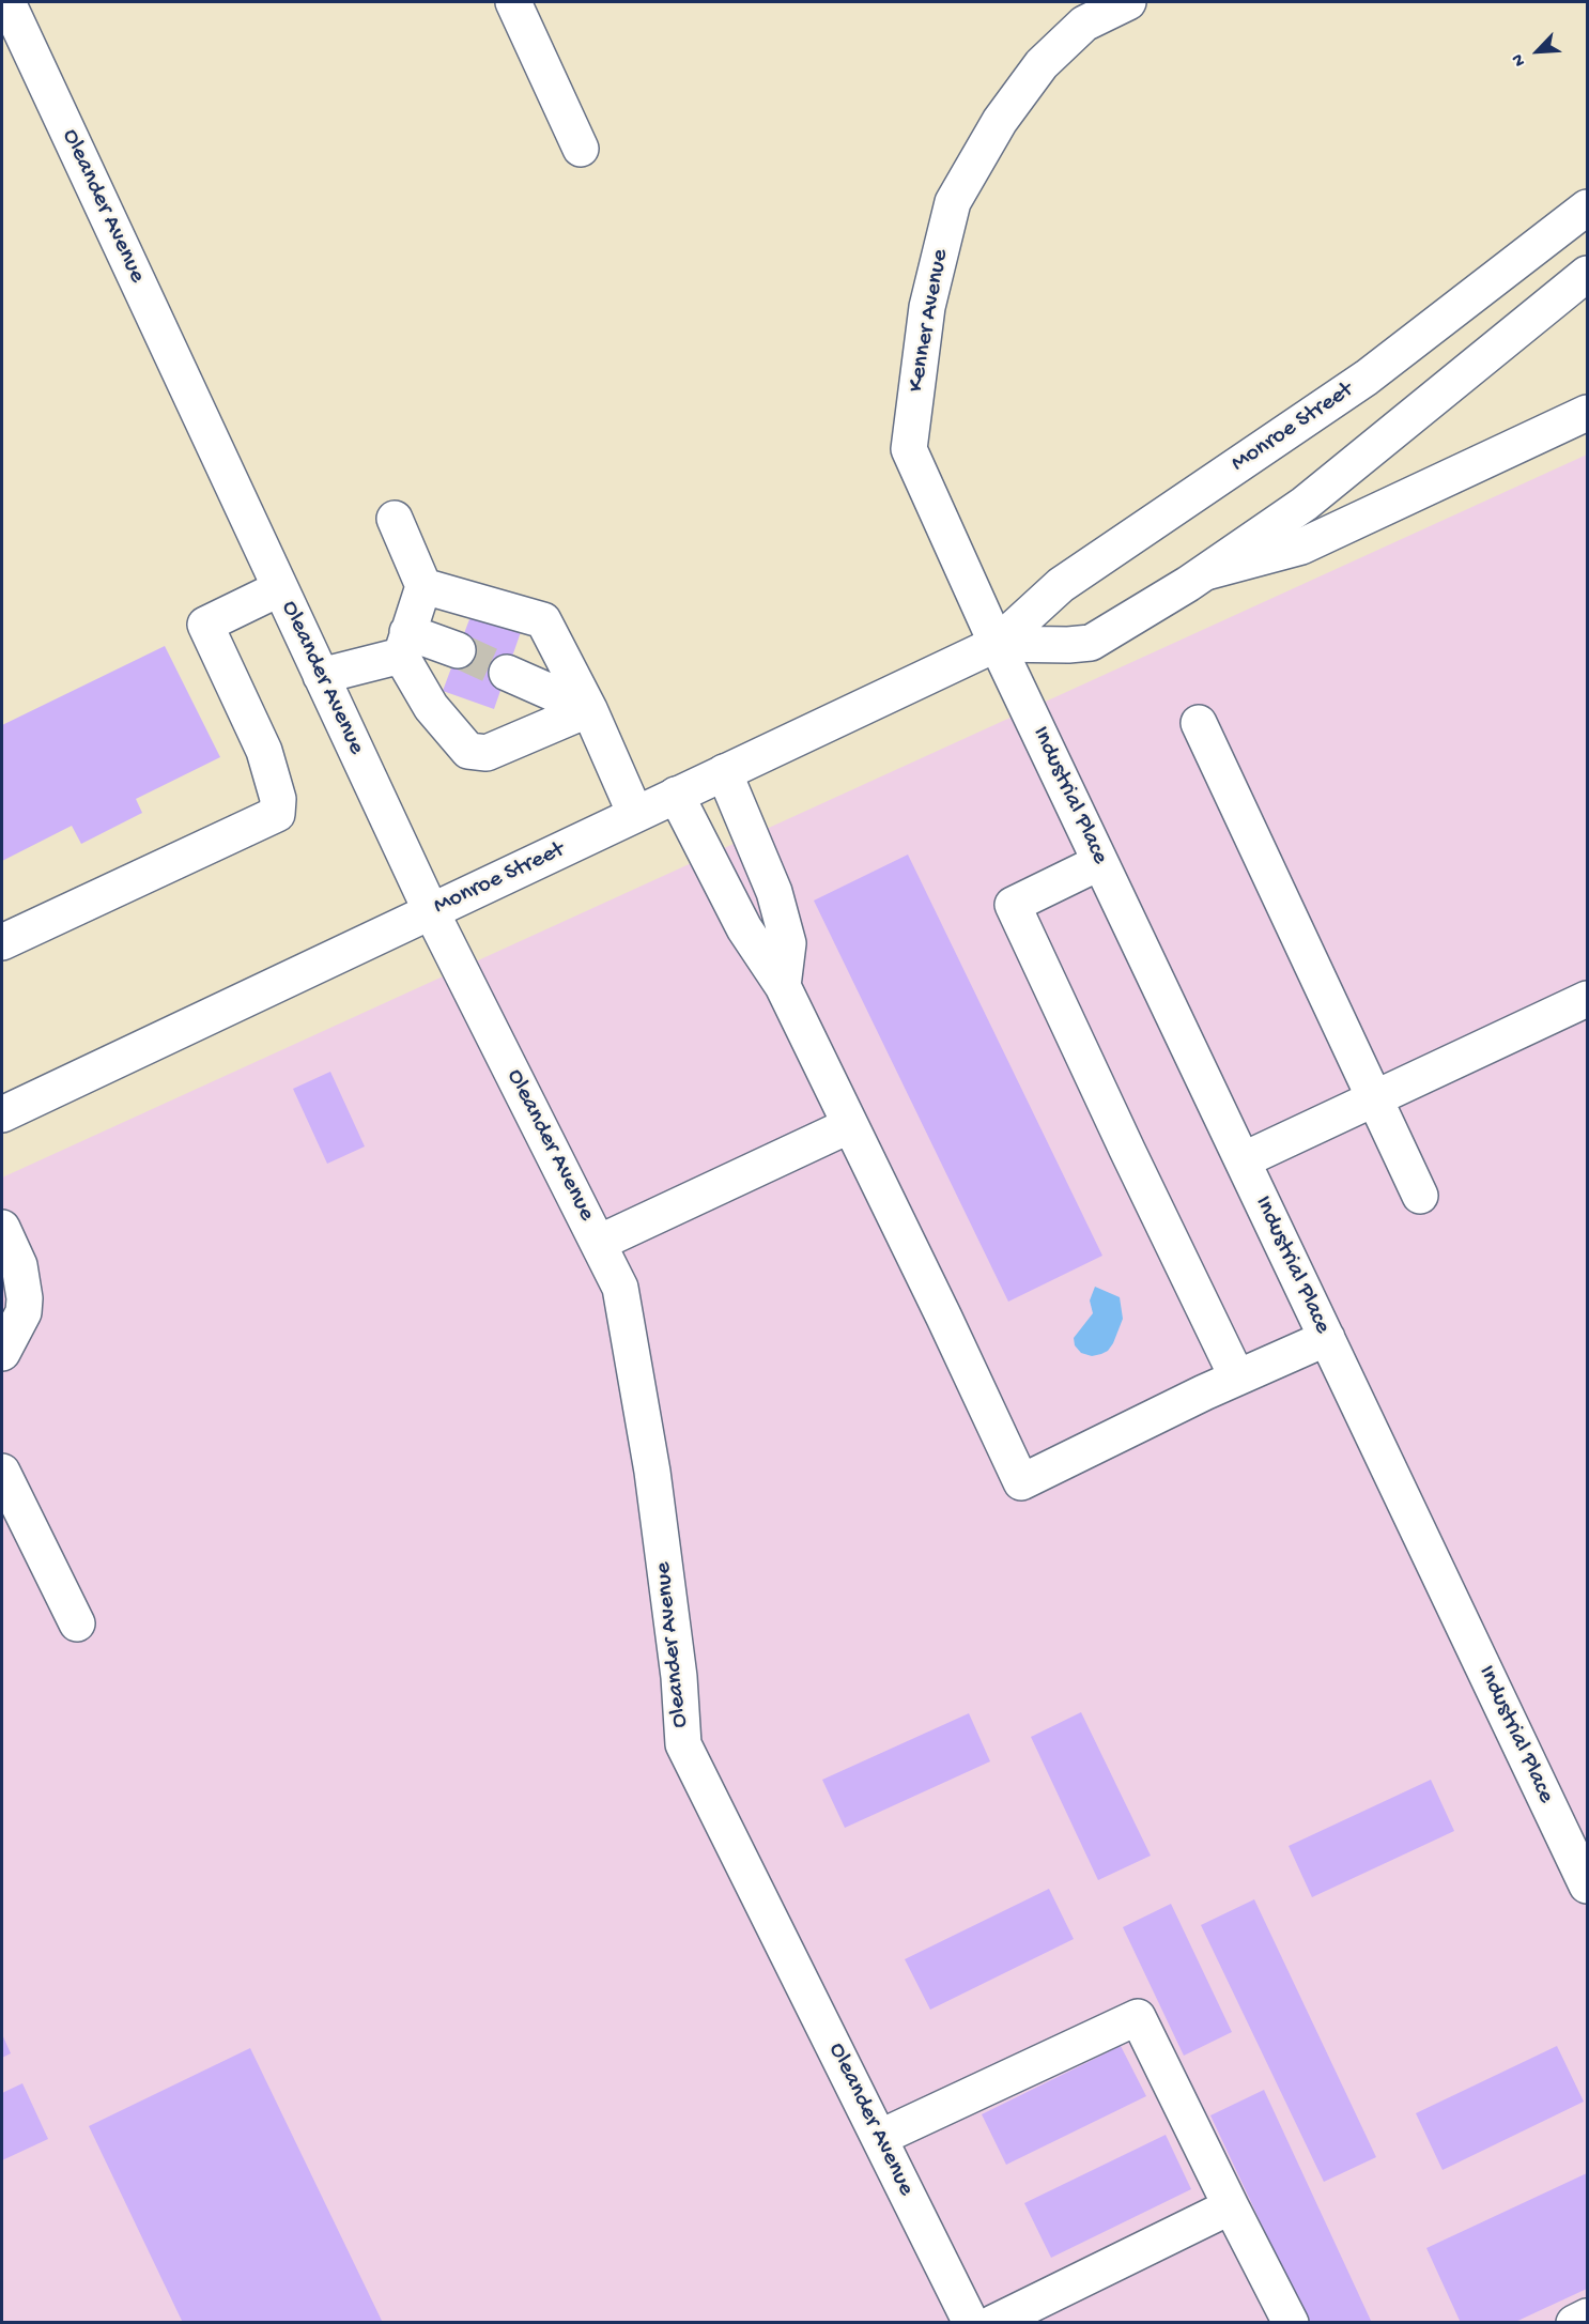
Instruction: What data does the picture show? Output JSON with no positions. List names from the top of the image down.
{
  "streets": {
    "street": [
      "Oleander Avenue",
      "Kenner Avenue",
      "Monroe Street",
      "Industrial Place"
    ]
  },
  "crossings": [
    ["Oleander Avenue", "Monroe Street"],
    ["Kenner Avenue", "Monroe Street"],
    ["Kenner Avenue", "Industrial Place"],
    ["Monroe Street", "Industrial Place"]
  ],
  "north": "bottom left"
}
